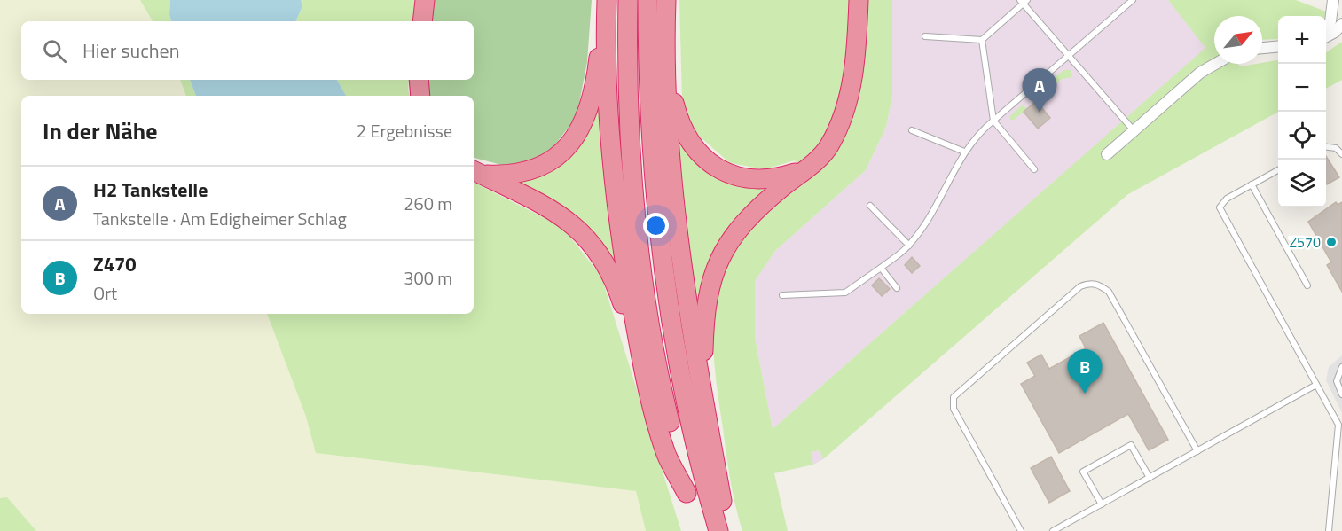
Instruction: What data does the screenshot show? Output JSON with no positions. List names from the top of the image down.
{
  "places": ["Z570"],
  "north": "top right",
  "page": {
    "map_buttons": ["+", "−"],
    "search": "Hier suchen",
    "pins": ["A", "B"],
    "heading": ["In der Nähe", "2 Ergebnisse"],
    "list": [
      {
        "mark": "A",
        "name": "H2 Tankstelle",
        "note": "Tankstelle · Am Edigheimer Schlag",
        "value": "260 m"
      },
      {
        "mark": "B",
        "name": "Z470",
        "note": "Ort",
        "value": "300 m"
      }
    ]
  }
}
